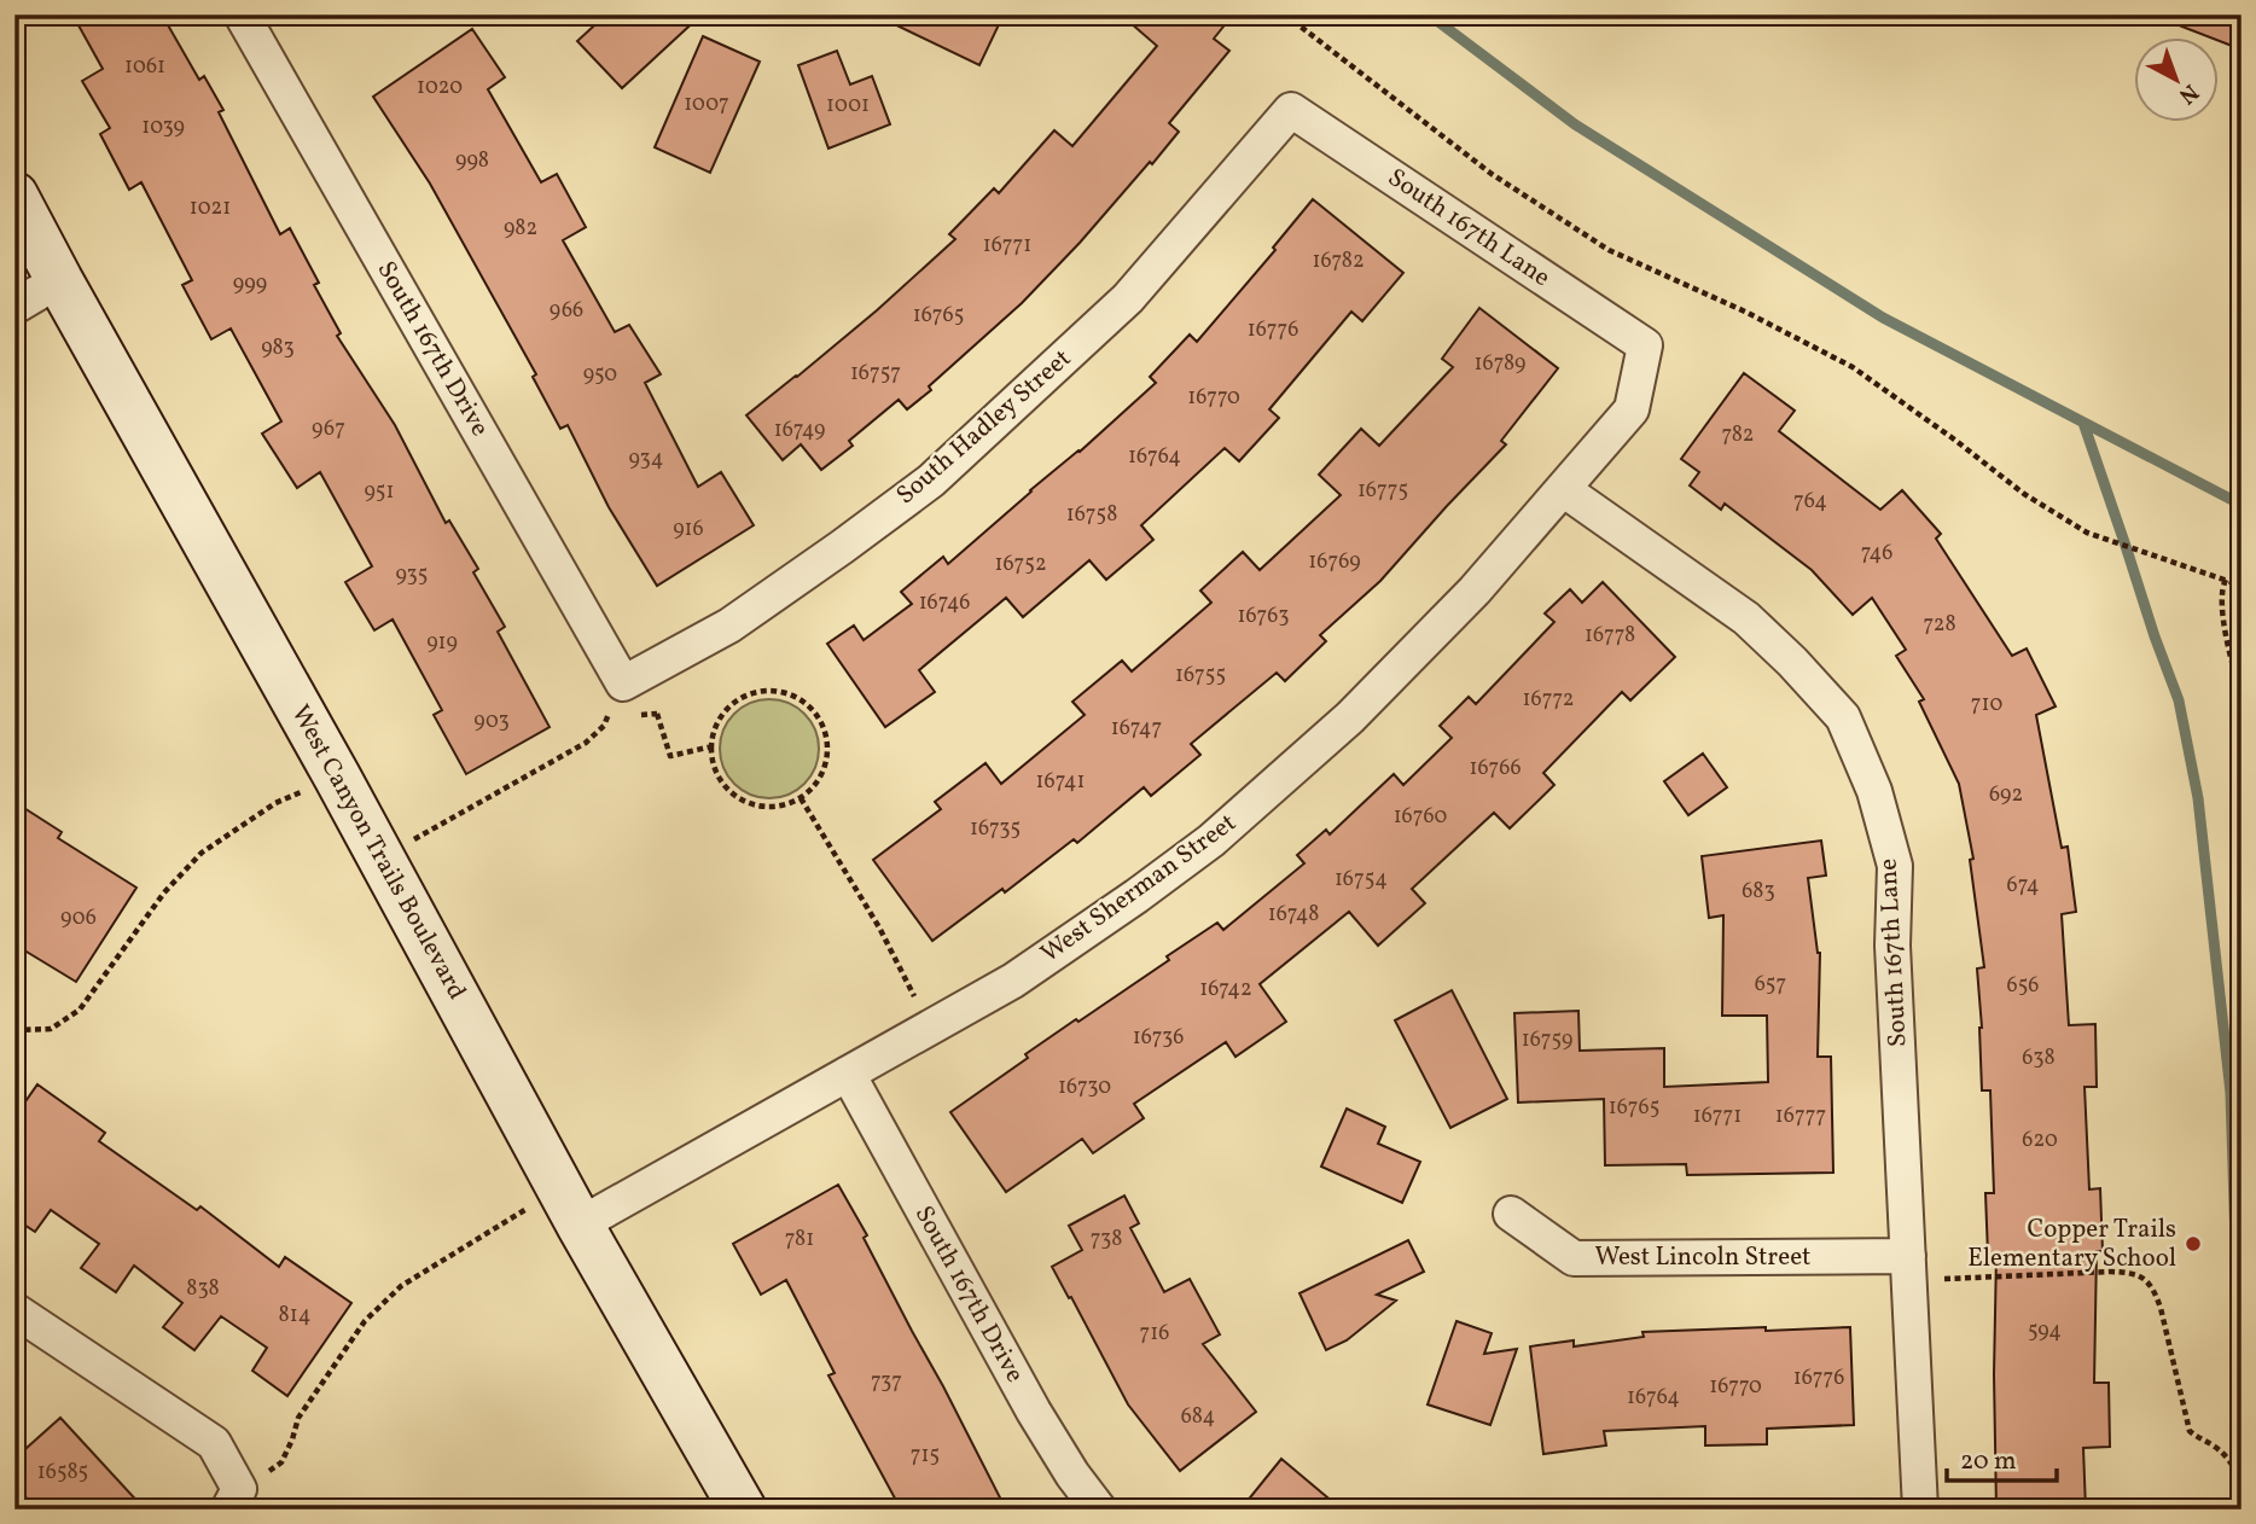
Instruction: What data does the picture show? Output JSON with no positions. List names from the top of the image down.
{
  "streets": {
    "street": [
      "South 167th Lane",
      "South 167th Drive",
      "South Hadley Street",
      "West Canyon Trails Boulevard",
      "West Sherman Street",
      "West Lincoln Street"
    ]
  },
  "crossings": [
    ["South 167th Lane", "South Hadley Street"],
    ["South 167th Lane", "West Sherman Street"],
    ["South 167th Lane", "West Lincoln Street"],
    ["South 167th Drive", "South Hadley Street"],
    ["South 167th Drive", "West Sherman Street"],
    ["West Canyon Trails Boulevard", "West Sherman Street"]
  ],
  "places": ["Copper Trails Elementary School"],
  "house_numbers": [
    "1061",
    "1020",
    "1007",
    "1001",
    "1039",
    "998",
    "1021",
    "982",
    "16771",
    "16782",
    "999",
    "966",
    "16765",
    "16776",
    "983",
    "16789",
    "16757",
    "950",
    "16770",
    "967",
    "16749",
    "782",
    "16764",
    "934",
    "16775",
    "951",
    "764",
    "16758",
    "916",
    "746",
    "16769",
    "16752",
    "935",
    "16746",
    "16763",
    "728",
    "16778",
    "919",
    "16755",
    "16772",
    "710",
    "903",
    "16747",
    "16766",
    "16741",
    "692",
    "16760",
    "16735",
    "16754",
    "674",
    "683",
    "16748",
    "906",
    "657",
    "656",
    "16742",
    "16736",
    "16759",
    "638",
    "16730",
    "16765",
    "16771",
    "16777",
    "620",
    "781",
    "738",
    "838",
    "814",
    "594",
    "716",
    "16776",
    "737",
    "16770",
    "16764",
    "684",
    "715",
    "16585"
  ],
  "scale_bar": "20 m",
  "north": "bottom right"
}
